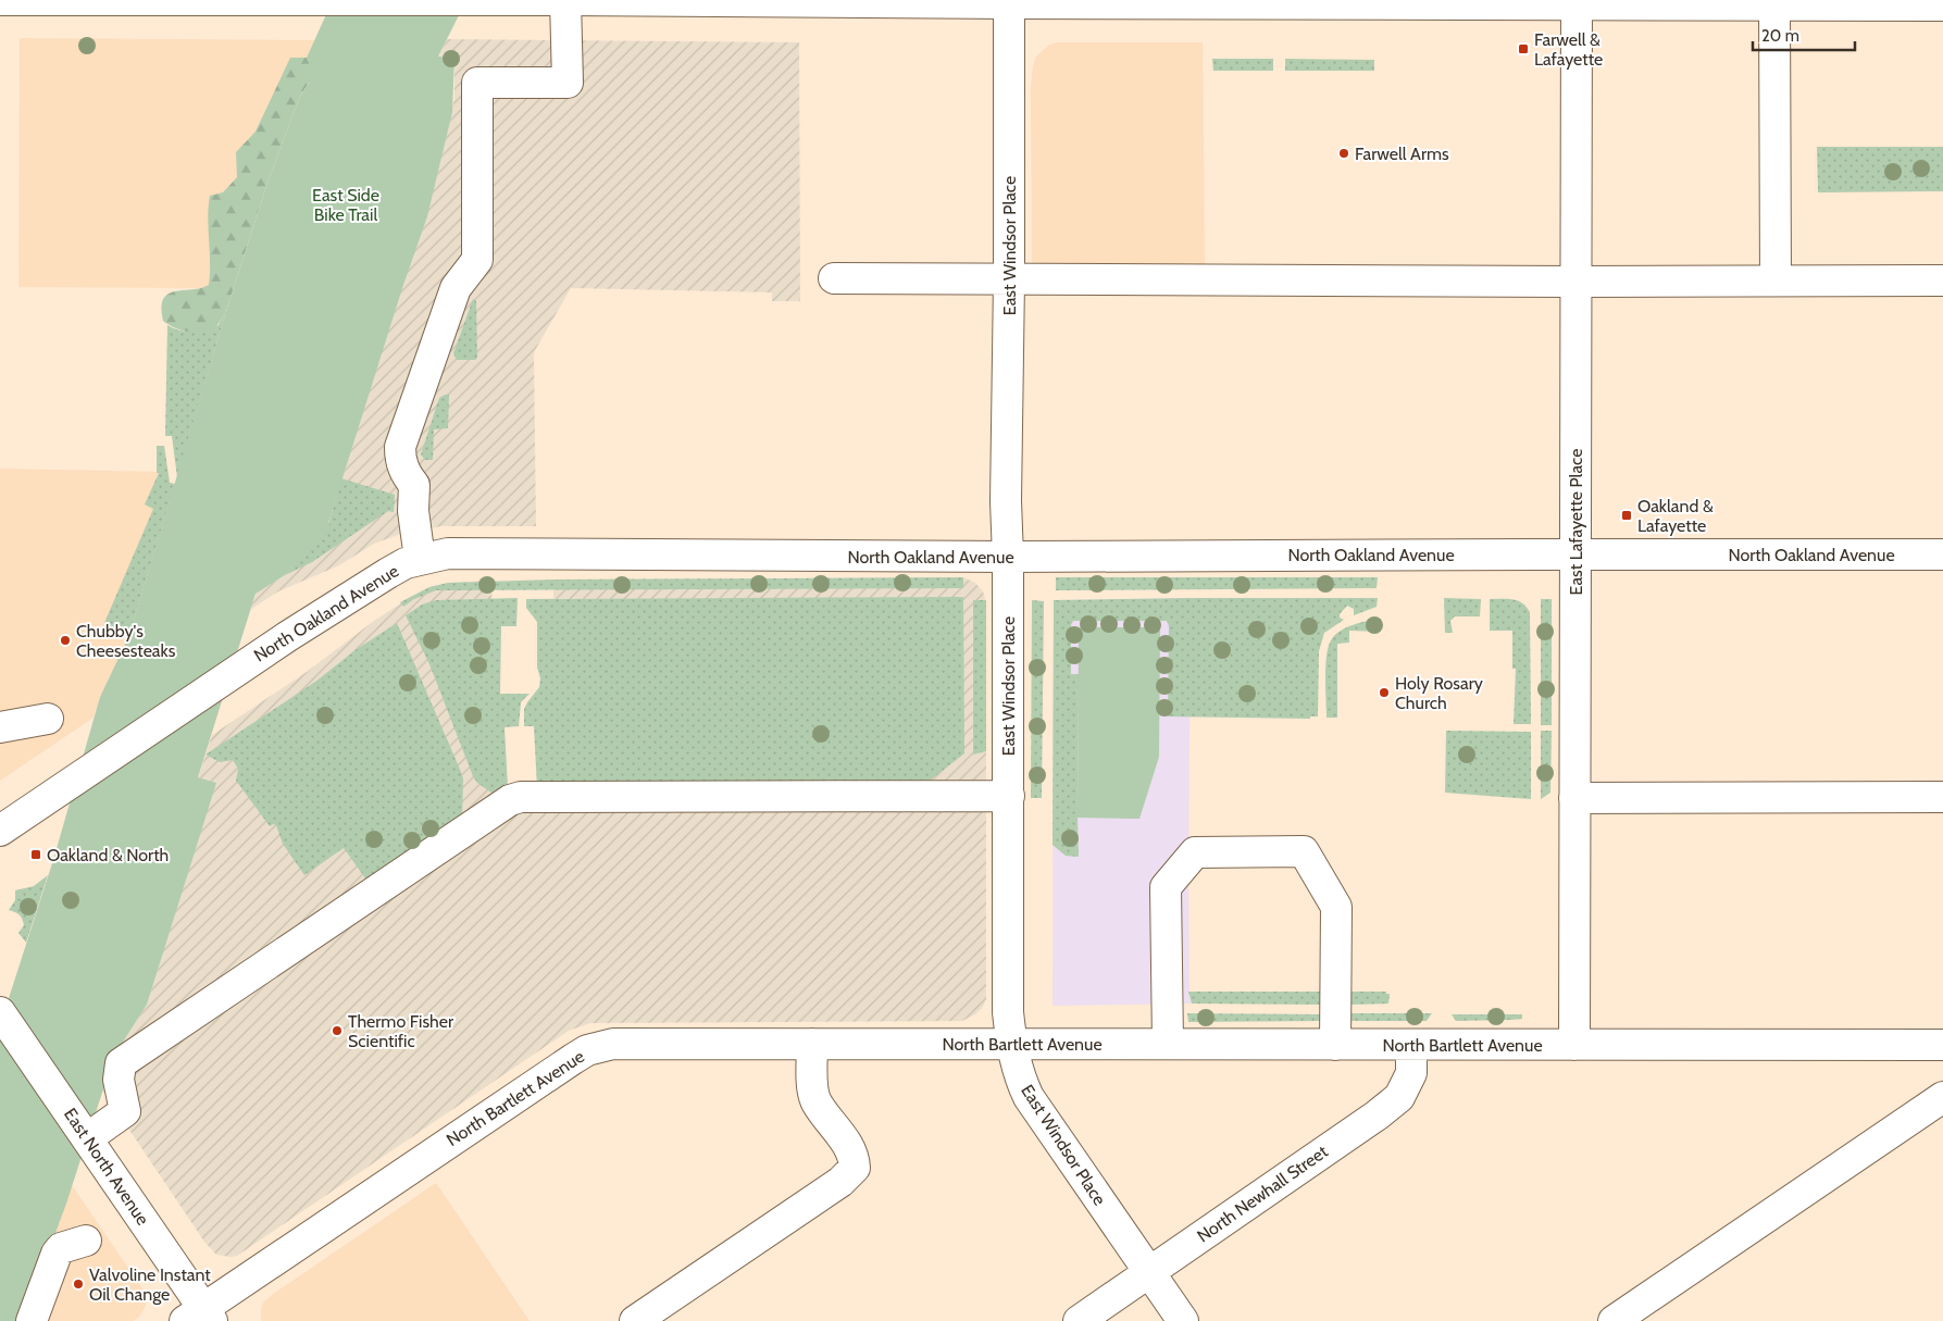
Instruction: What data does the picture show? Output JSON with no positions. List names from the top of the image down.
{
  "streets": {
    "street": [
      "East Windsor Place",
      "East Lafayette Place",
      "North Oakland Avenue",
      "North Bartlett Avenue",
      "East North Avenue",
      "North Newhall Street"
    ]
  },
  "crossings": [
    ["East Windsor Place", "North Oakland Avenue"],
    ["East Windsor Place", "North Bartlett Avenue"],
    ["East Windsor Place", "North Newhall Street"],
    ["East Lafayette Place", "North Oakland Avenue"],
    ["East Lafayette Place", "North Bartlett Avenue"],
    ["North Bartlett Avenue", "East North Avenue"],
    ["North Bartlett Avenue", "North Newhall Street"]
  ],
  "parks": ["East Side Bike Trail"],
  "places": {
    "transit": ["Farwell & Lafayette", "Oakland & Lafayette", "Oakland & North"],
    "other": [
      "Farwell Arms",
      "Chubby's Cheesesteaks",
      "Holy Rosary Church",
      "Thermo Fisher Scientific",
      "Valvoline Instant Oil Change"
    ]
  },
  "scale_bar": "20 m"
}
